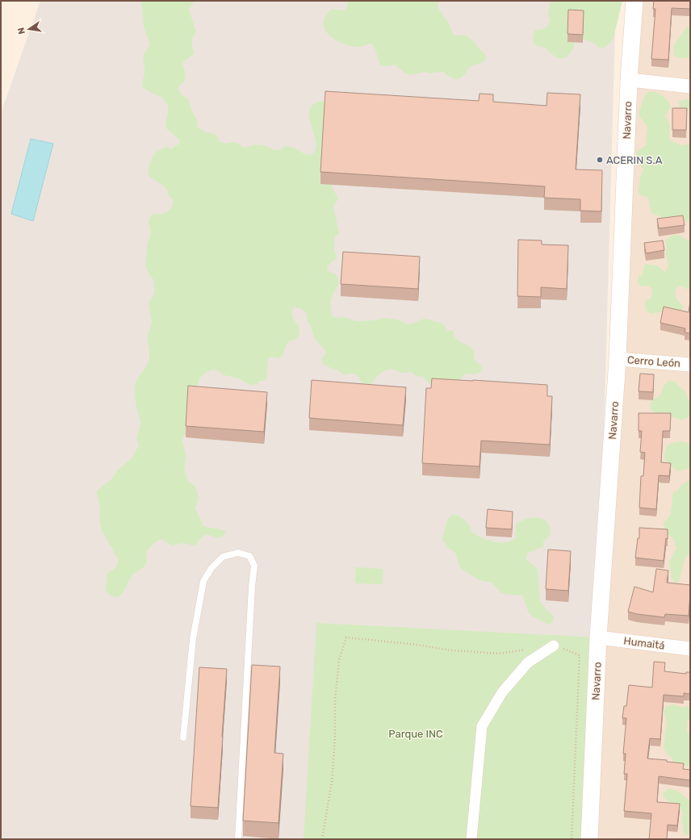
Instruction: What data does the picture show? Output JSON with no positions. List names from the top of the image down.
{
  "streets": {
    "street": ["Navarro", "Cerro León", "Humaitá"]
  },
  "crossings": [
    ["Navarro", "Cerro León"],
    ["Navarro", "Humaitá"]
  ],
  "parks": ["Parque INC"],
  "places": ["ACERIN S.A"],
  "north": "left"
}
